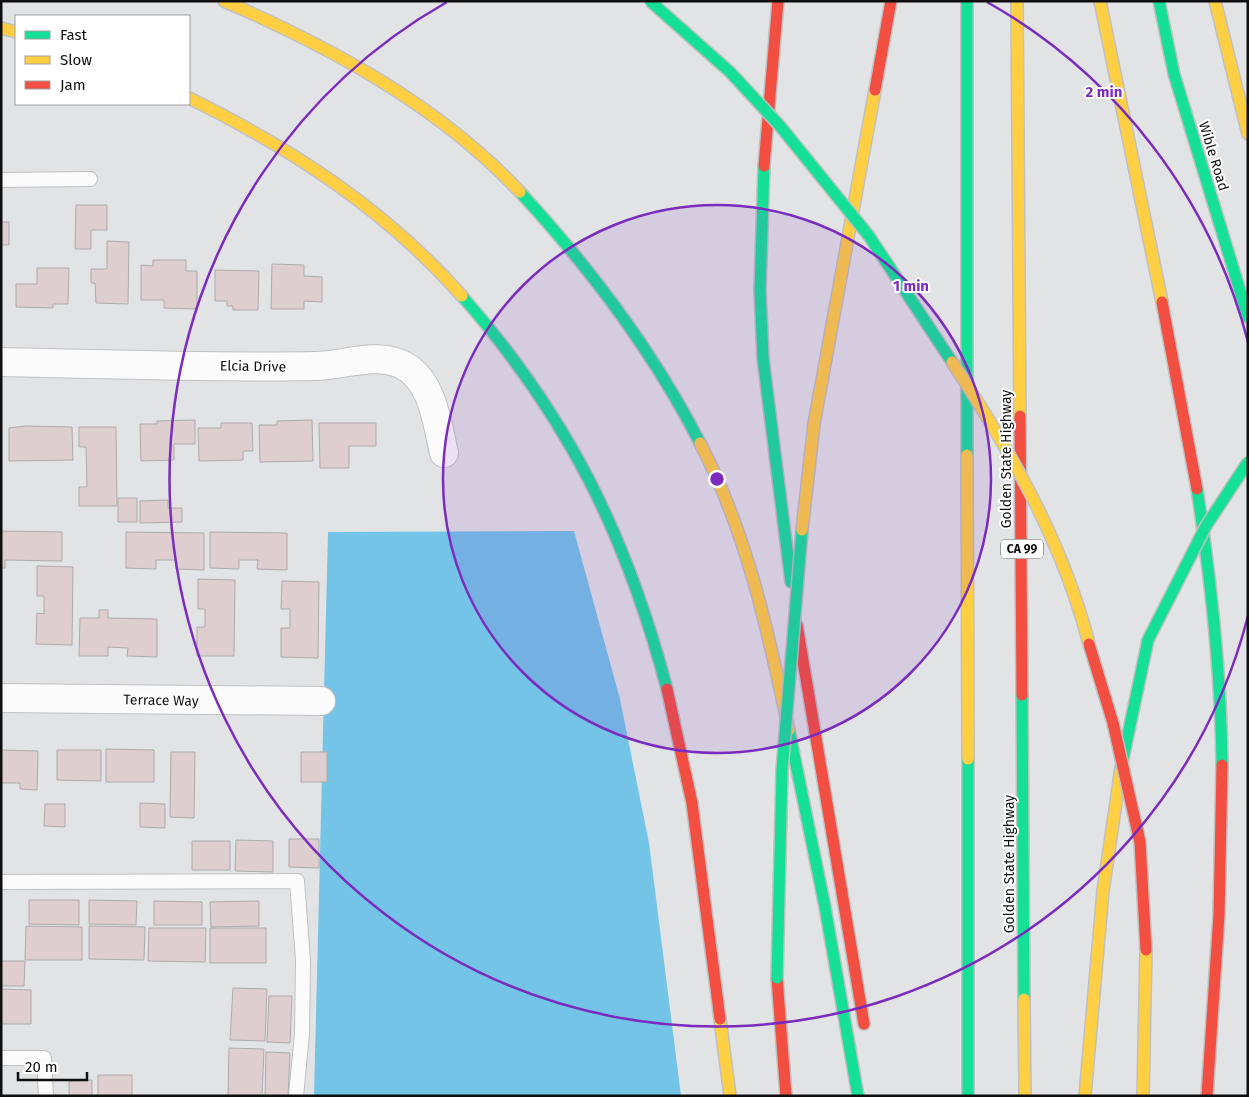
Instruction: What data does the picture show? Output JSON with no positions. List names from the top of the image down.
{
  "streets": {
    "main road": ["Wible Road", "Golden State Highway", "CA 99"],
    "street": ["Elcia Drive", "Terrace Way"]
  },
  "legend": ["Fast", "Slow", "Jam"],
  "scale_bar": "20 m",
  "rings": ["2 min", "1 min"]
}
